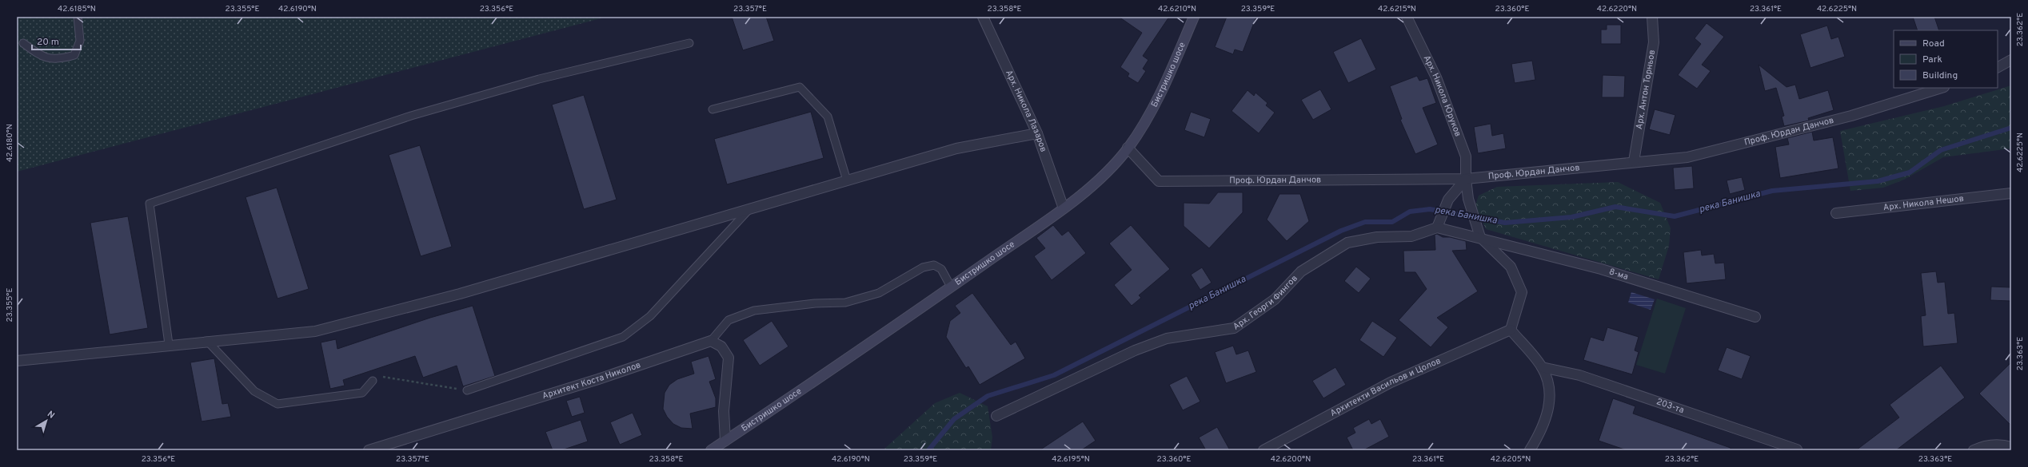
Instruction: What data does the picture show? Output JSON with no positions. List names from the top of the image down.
{
  "streets": {
    "street": [
      "Бистришко шосе",
      "Арх. Антон Торньов",
      "Арх. Никола Юруков",
      "Арх. Никола Лазаров",
      "Проф. Юрдан Данчов",
      "Арх. Никола Нешов",
      "8-ма",
      "Арх. Георги Фингов",
      "Архитект Коста Николов",
      "Архитекти Васильов и Цолов",
      "203-та"
    ]
  },
  "crossings": [
    ["Бистришко шосе", "Арх. Никола Лазаров"],
    ["Бистришко шосе", "Проф. Юрдан Данчов"],
    ["Арх. Антон Торньов", "Проф. Юрдан Данчов"],
    ["Арх. Никола Юруков", "Проф. Юрдан Данчов"],
    ["Арх. Никола Юруков", "8-ма"]
  ],
  "water": ["река Банишка"],
  "legend": ["Road", "Park", "Building"],
  "scale_bar": "20 m",
  "north": "top right",
  "coordinates": [
    "42.6185°N",
    "23.355°E",
    "42.6190°N",
    "23.356°E",
    "23.357°E",
    "23.358°E",
    "42.6210°N",
    "23.359°E",
    "42.6215°N",
    "23.360°E",
    "42.6220°N",
    "23.361°E",
    "42.6225°N",
    "23.362°E",
    "42.6180°N",
    "23.363°E",
    "42.6195°N",
    "42.6200°N",
    "42.6205°N"
  ]
}
